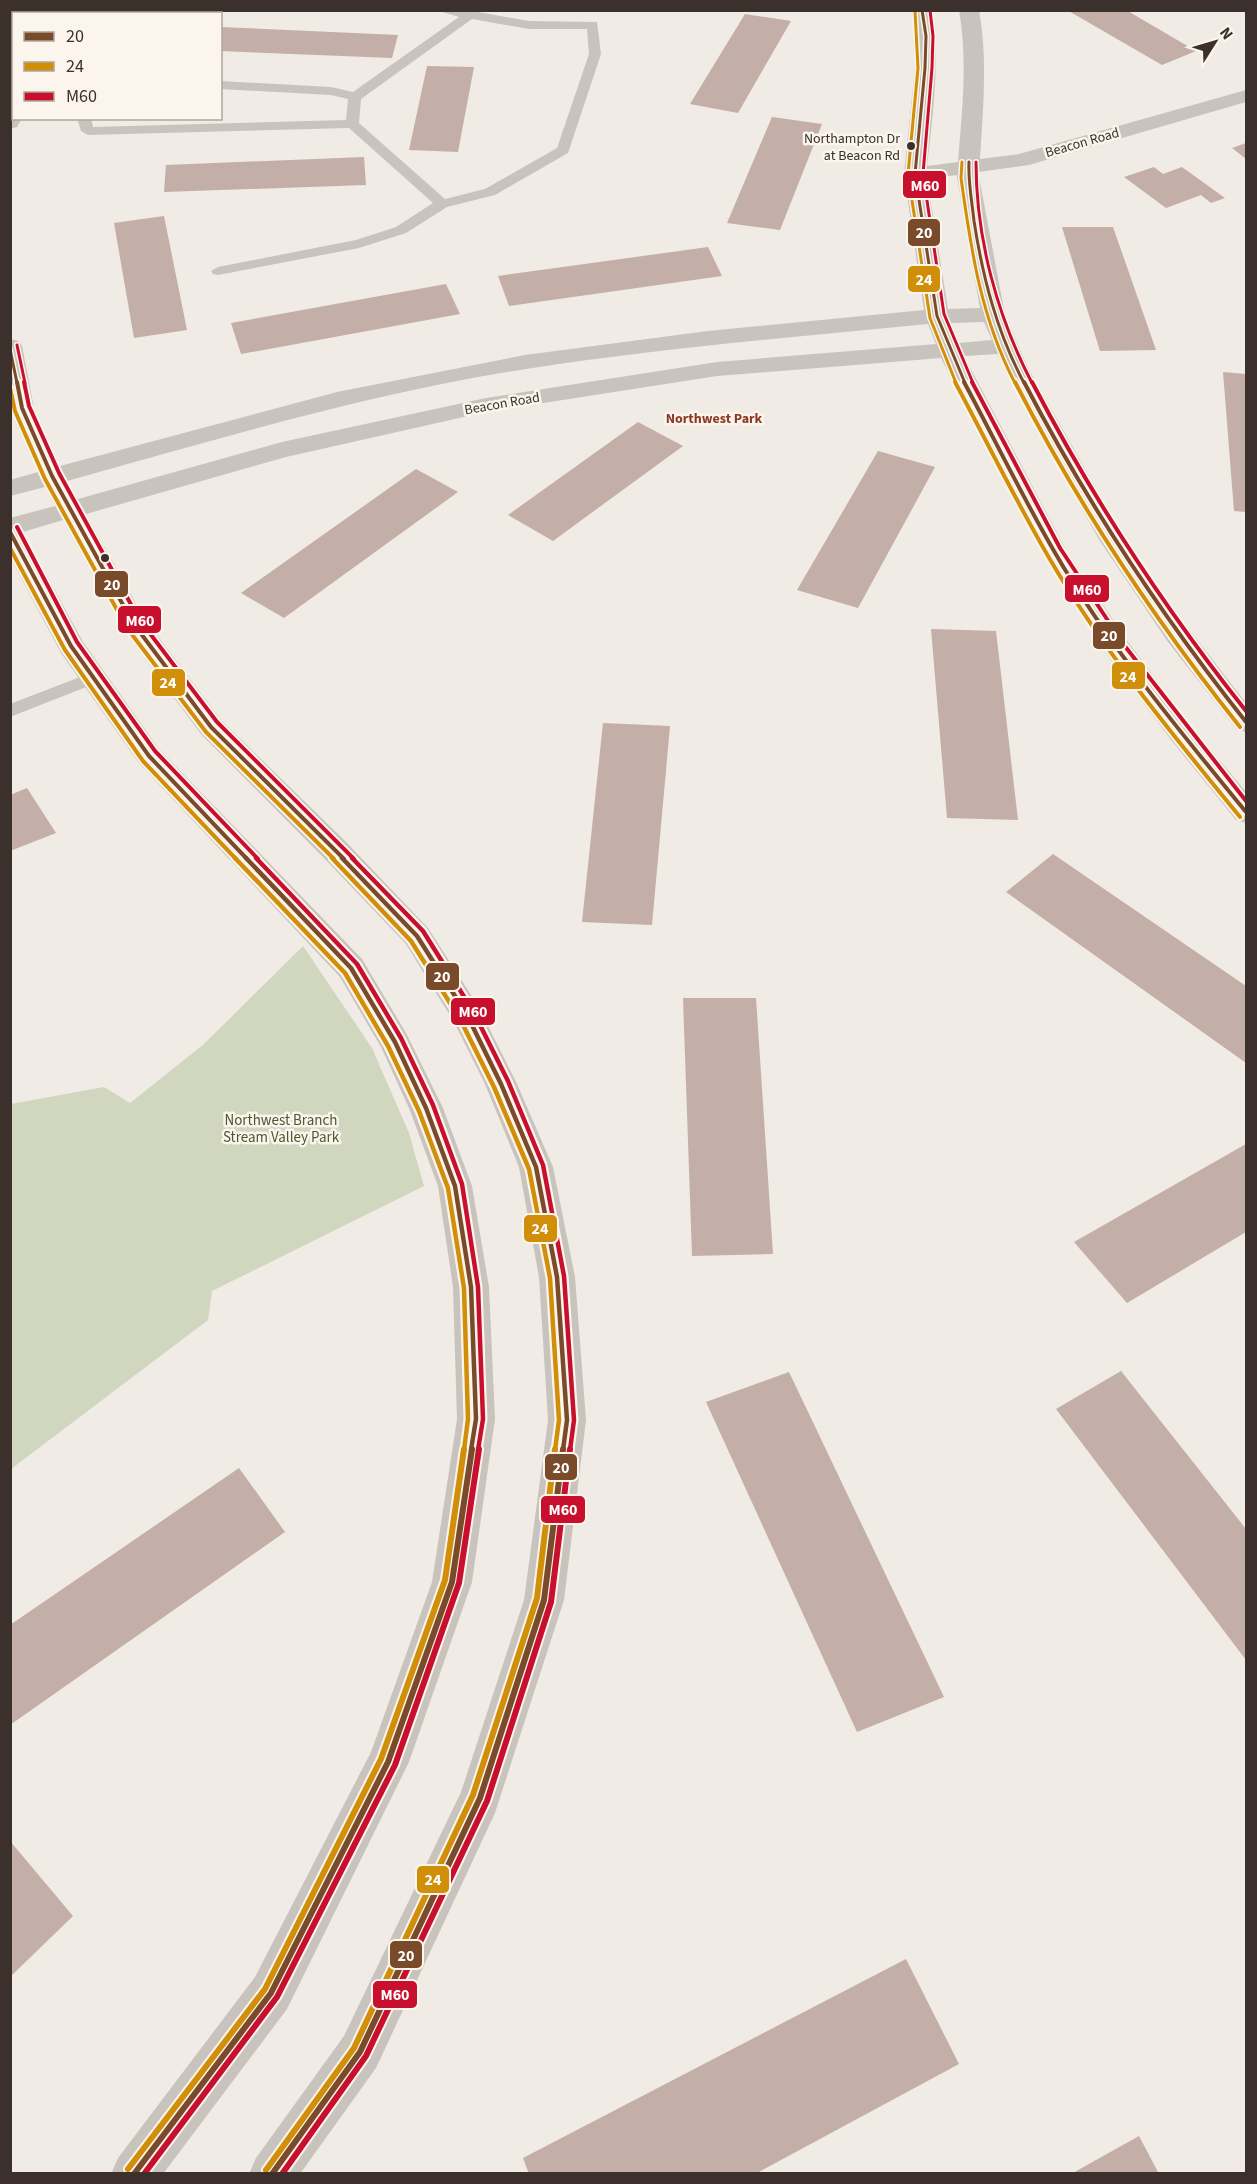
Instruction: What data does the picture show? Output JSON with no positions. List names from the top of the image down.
{
  "streets": {
    "street": ["Beacon Road"]
  },
  "districts": ["Northwest Park"],
  "parks": ["Northwest Branch Stream Valley Park"],
  "places": ["Northampton Dr at Beacon Rd"],
  "lines": ["transit line 20", "transit line M60", "transit line 24"],
  "legend": ["20", "24", "M60"],
  "north": "top right"
}
